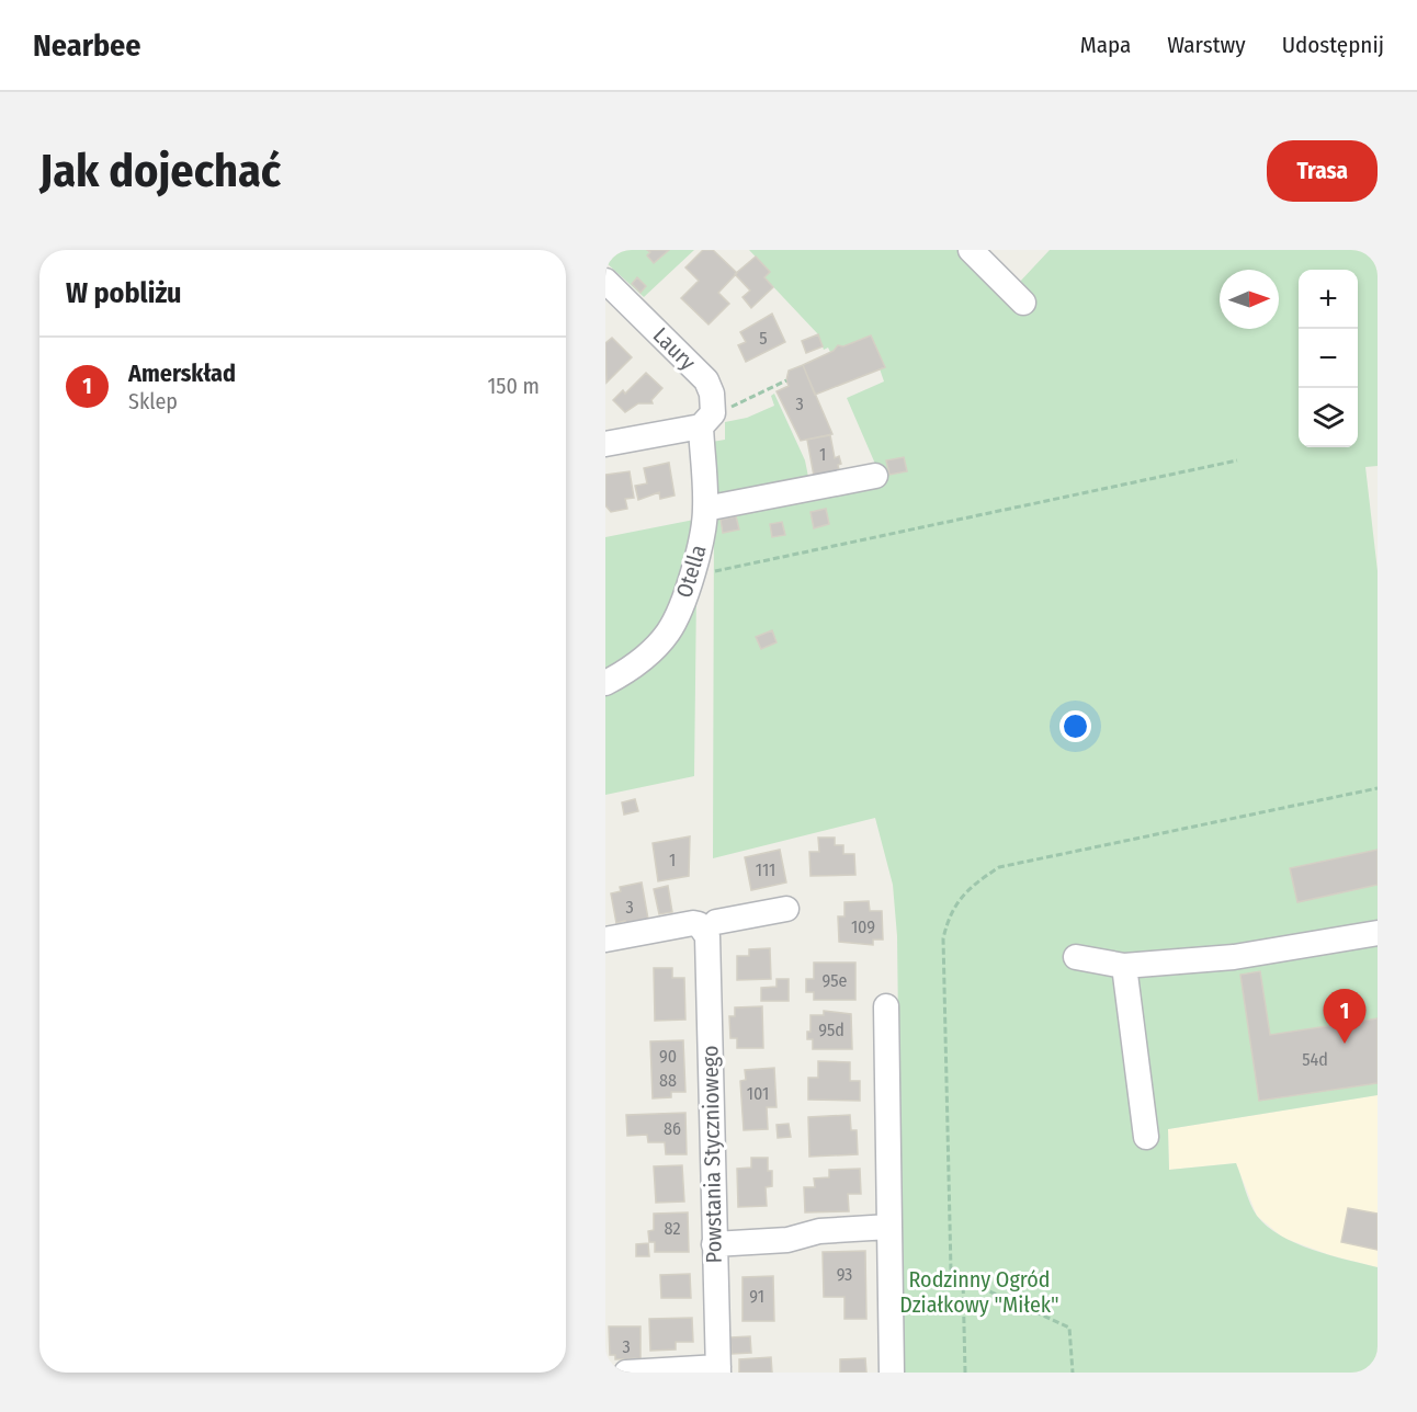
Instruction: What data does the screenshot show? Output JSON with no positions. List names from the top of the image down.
{
  "streets": {
    "street": ["Laury", "Otella", "Powstania Styczniowego"]
  },
  "crossings": [
    ["Laury", "Otella"]
  ],
  "parks": ["Rodzinny Ogród Działkowy \"Miłek\""],
  "house_numbers": [
    "5",
    "3",
    "1",
    "1",
    "111",
    "3",
    "109",
    "95e",
    "95d",
    "90",
    "54d",
    "88",
    "101",
    "86",
    "82",
    "93",
    "91",
    "3"
  ],
  "north": "right",
  "page": {
    "header": "Nearbee",
    "nav": ["Mapa", "Warstwy", "Udostępnij"],
    "buttons": "Trasa",
    "title": "Jak dojechać",
    "heading": "W pobliżu",
    "map_buttons": ["+", "−"],
    "list": [
      {
        "mark": "1",
        "name": "Amerskład",
        "note": "Sklep",
        "value": "150 m"
      }
    ],
    "pins": "1"
  }
}
